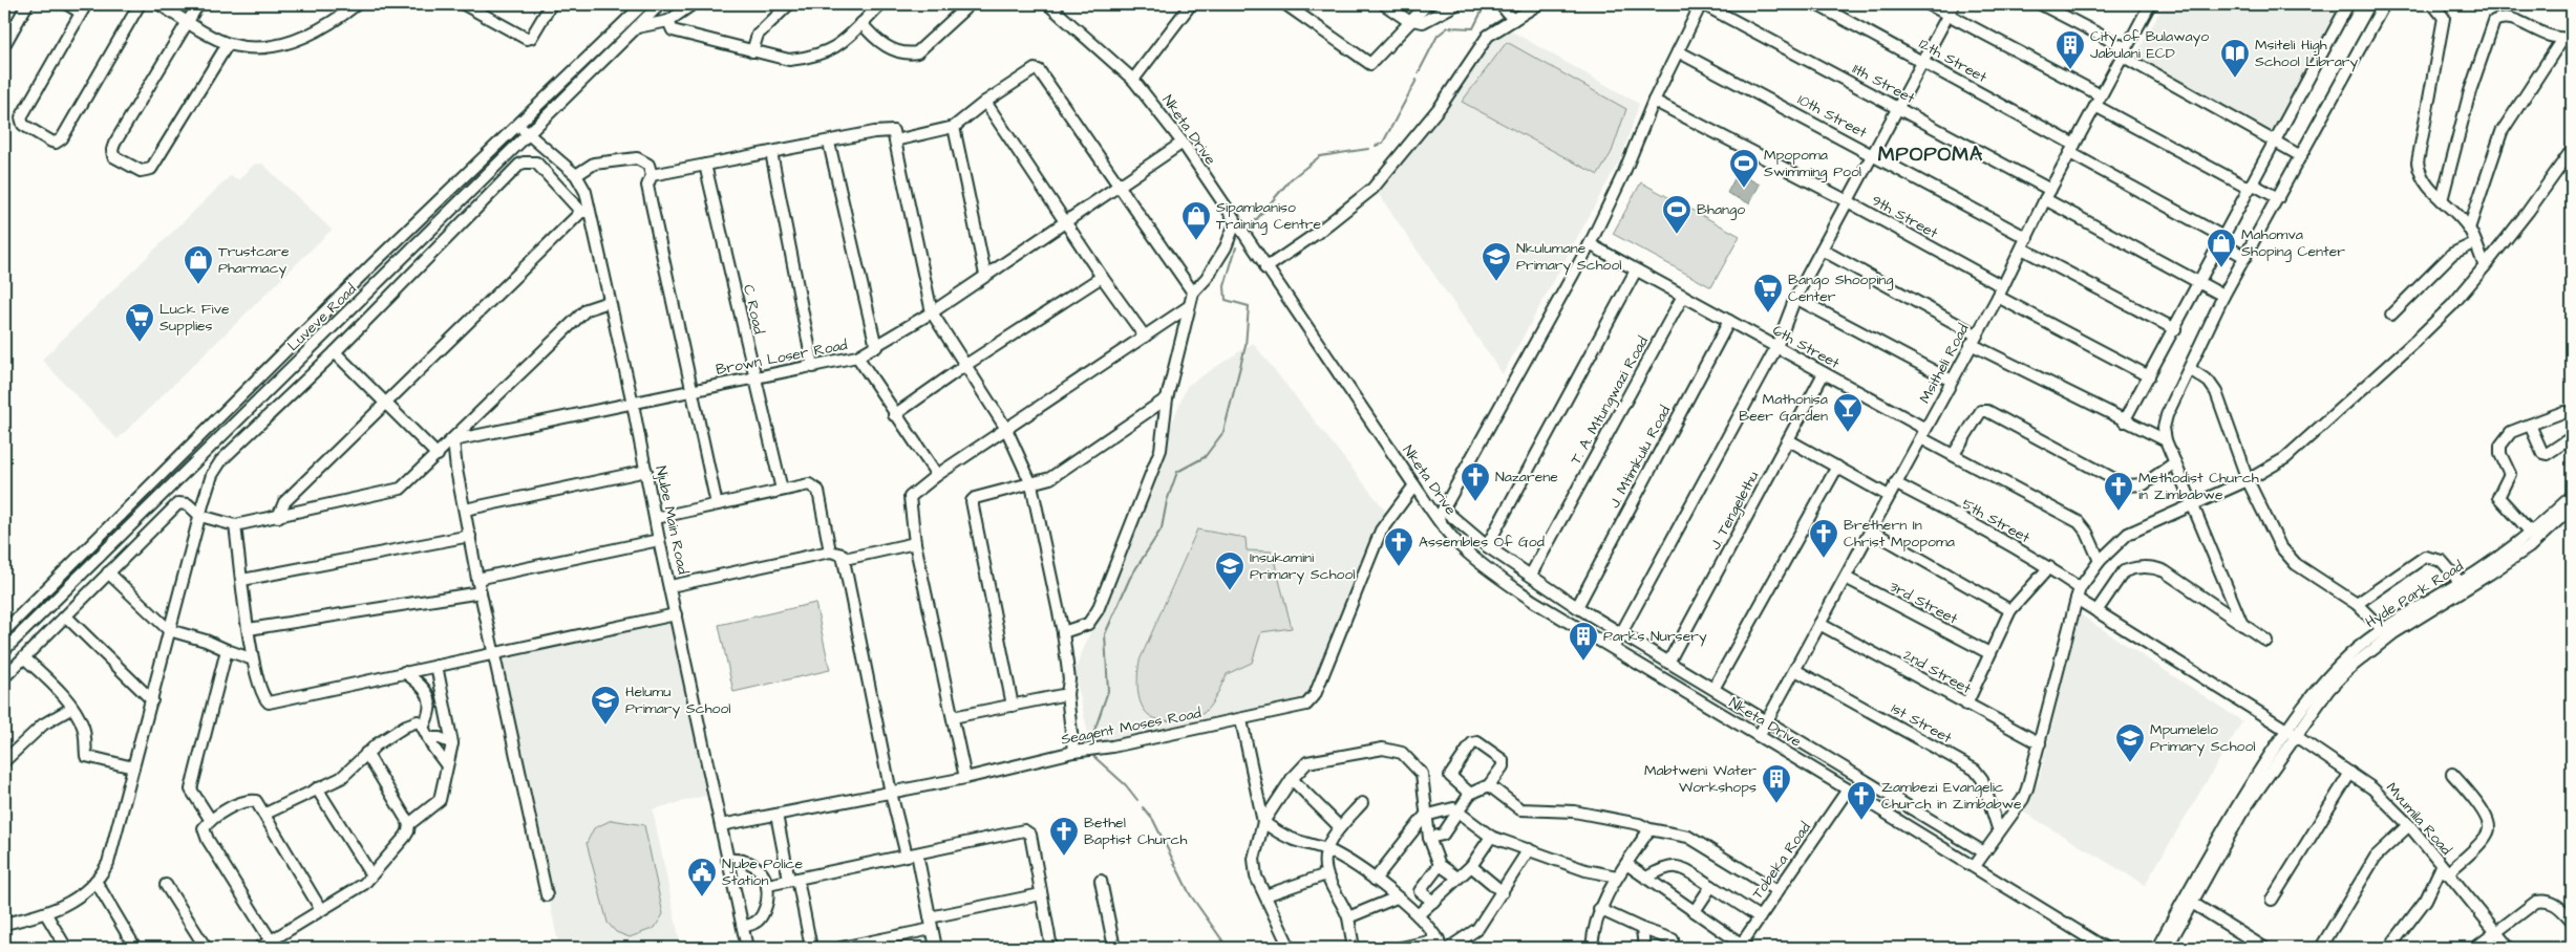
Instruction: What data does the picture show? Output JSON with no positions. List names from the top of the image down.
{
  "streets": {
    "street": [
      "12th Street",
      "11th Street",
      "10th Street",
      "Nketa Drive",
      "9th Street",
      "C Road",
      "Luveve Road",
      "6th Street",
      "Brown Loser Road",
      "Msitheli Road",
      "T. A. Mtungwazi Road",
      "J. Mtimkulu Road",
      "J. Tengelethu",
      "Njube Main Road",
      "5th Street",
      "Hyde Park Road",
      "3rd Street",
      "2nd Street",
      "1st Street",
      "Seagent Moses Road",
      "Mvumila Road",
      "Tobeka Road"
    ]
  },
  "crossings": [
    ["12th Street", "Msitheli Road"],
    ["11th Street", "Msitheli Road"],
    ["10th Street", "Msitheli Road"],
    ["Nketa Drive", "Brown Loser Road"],
    ["Nketa Drive", "Msitheli Road"],
    ["Nketa Drive", "Seagent Moses Road"],
    ["Nketa Drive", "Tobeka Road"],
    ["9th Street", "Msitheli Road"],
    ["C Road", "Brown Loser Road"],
    ["Luveve Road", "Njube Main Road"],
    ["6th Street", "Msitheli Road"],
    ["6th Street", "T. A. Mtungwazi Road"],
    ["6th Street", "J. Mtimkulu Road"],
    ["6th Street", "J. Tengelethu"],
    ["Brown Loser Road", "Njube Main Road"],
    ["Msitheli Road", "5th Street"],
    ["Msitheli Road", "3rd Street"],
    ["Msitheli Road", "2nd Street"],
    ["Msitheli Road", "1st Street"],
    ["Njube Main Road", "Seagent Moses Road"],
    ["5th Street", "Mvumila Road"],
    ["Hyde Park Road", "Mvumila Road"]
  ],
  "districts": ["MPOPOMA"],
  "places": {
    "building": ["City of Bulawayo Jabulani ECD", "Parks Nursery", "Mabtweni Water Workshops"],
    "library": ["Msiteli High School Library"],
    "sports": ["Mpopoma Swimming Pool", "Bhango"],
    "shop": ["Sipambaniso Training Centre", "Mahomva Shoping Center", "Trustcare Pharmacy"],
    "school or university": [
      "Nkulumane Primary School",
      "Insukamini Primary School",
      "Helumu Primary School",
      "Mpumelelo Primary School"
    ],
    "supermarket": ["Bango Shooping Center", "Luck Five Supplies"],
    "bar": ["Mathonisa Beer Garden"],
    "church": [
      "Nazarene",
      "Methodist Church in Zimbabwe",
      "Brethern In Christ Mpopoma",
      "Assembles Of God",
      "Zambezi Evangelic Church in Zimbabwe",
      "Bethel Baptist Church"
    ],
    "public building": ["Njube Police Station"]
  }
}
